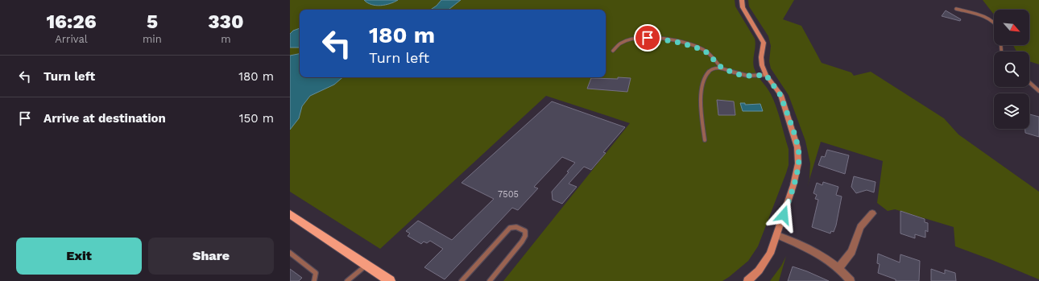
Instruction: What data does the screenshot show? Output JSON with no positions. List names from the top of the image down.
{
  "house_numbers": ["7505"],
  "north": "bottom right",
  "page": {
    "eta": [
      "16:26",
      "Arrival",
      "5",
      "min",
      "330",
      "m"
    ],
    "turn": ["180 m", "Turn left"],
    "list": [
      {
        "name": "Turn left",
        "value": "180 m"
      },
      {
        "name": "Arrive at destination",
        "value": "150 m"
      }
    ],
    "buttons": ["Exit", "Share"]
  }
}
